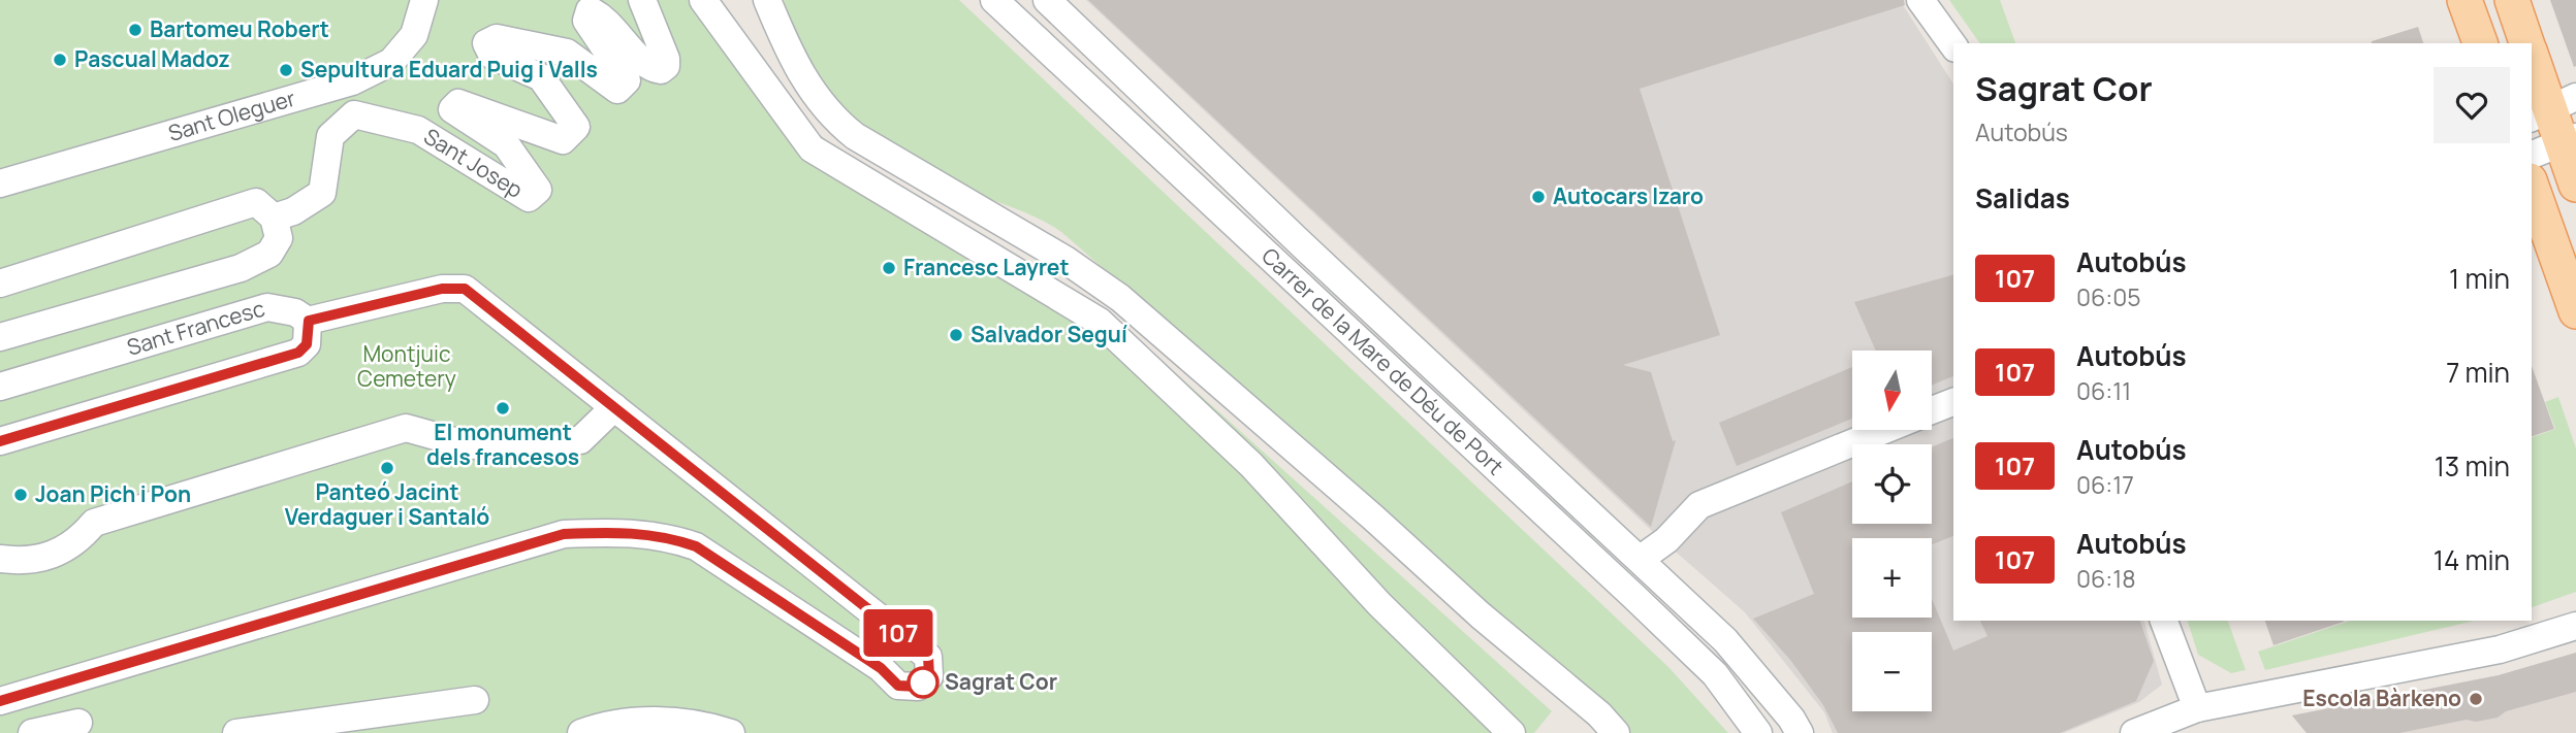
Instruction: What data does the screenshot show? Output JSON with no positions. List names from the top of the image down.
{
  "streets": {
    "street": [
      "Sant Oleguer",
      "Sant Josep",
      "Sant Francesc",
      "Carrer de la Mare de Déu de Port"
    ]
  },
  "parks": ["Montjuic Cemetery"],
  "places": [
    "Bartomeu Robert",
    "Pascual Madoz",
    "Sepultura Eduard Puig i Valls",
    "Autocars Izaro",
    "Francesc Layret",
    "Salvador Seguí",
    "El monument dels francesos",
    "Panteó Jacint Verdaguer i Santaló",
    "Joan Pich i Pon",
    "Sagrat Cor",
    "Escola Bàrkeno"
  ],
  "lines": ["bus line 107"],
  "north": "bottom",
  "page": {
    "on_map": "107",
    "heading": [
      ["Sagrat Cor", "Autobús"],
      "Salidas"
    ],
    "list": [
      {
        "mark": "107",
        "name": "Autobús",
        "note": "06:05",
        "value": "1 min"
      },
      {
        "mark": "107",
        "name": "Autobús",
        "note": "06:11",
        "value": "7 min"
      },
      {
        "mark": "107",
        "name": "Autobús",
        "note": "06:17",
        "value": "13 min"
      },
      {
        "mark": "107",
        "name": "Autobús",
        "note": "06:18",
        "value": "14 min"
      }
    ],
    "map_buttons": ["+", "−"]
  }
}
